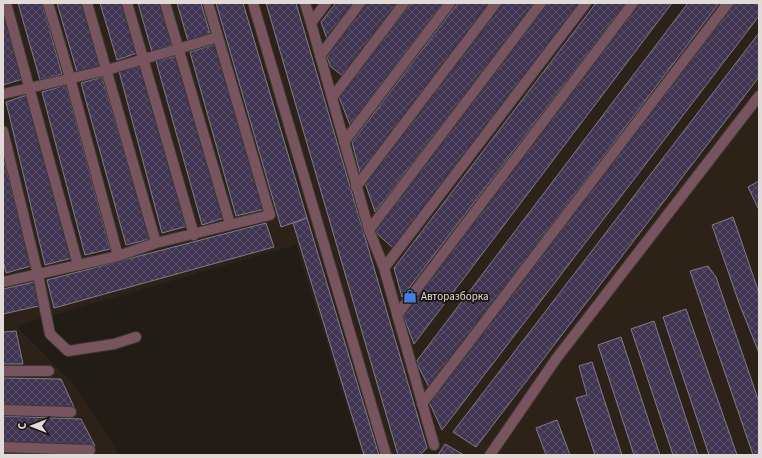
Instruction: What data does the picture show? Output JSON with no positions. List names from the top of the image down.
{
  "places": {
    "shop": ["Авторазборка"]
  },
  "north": "left"
}
